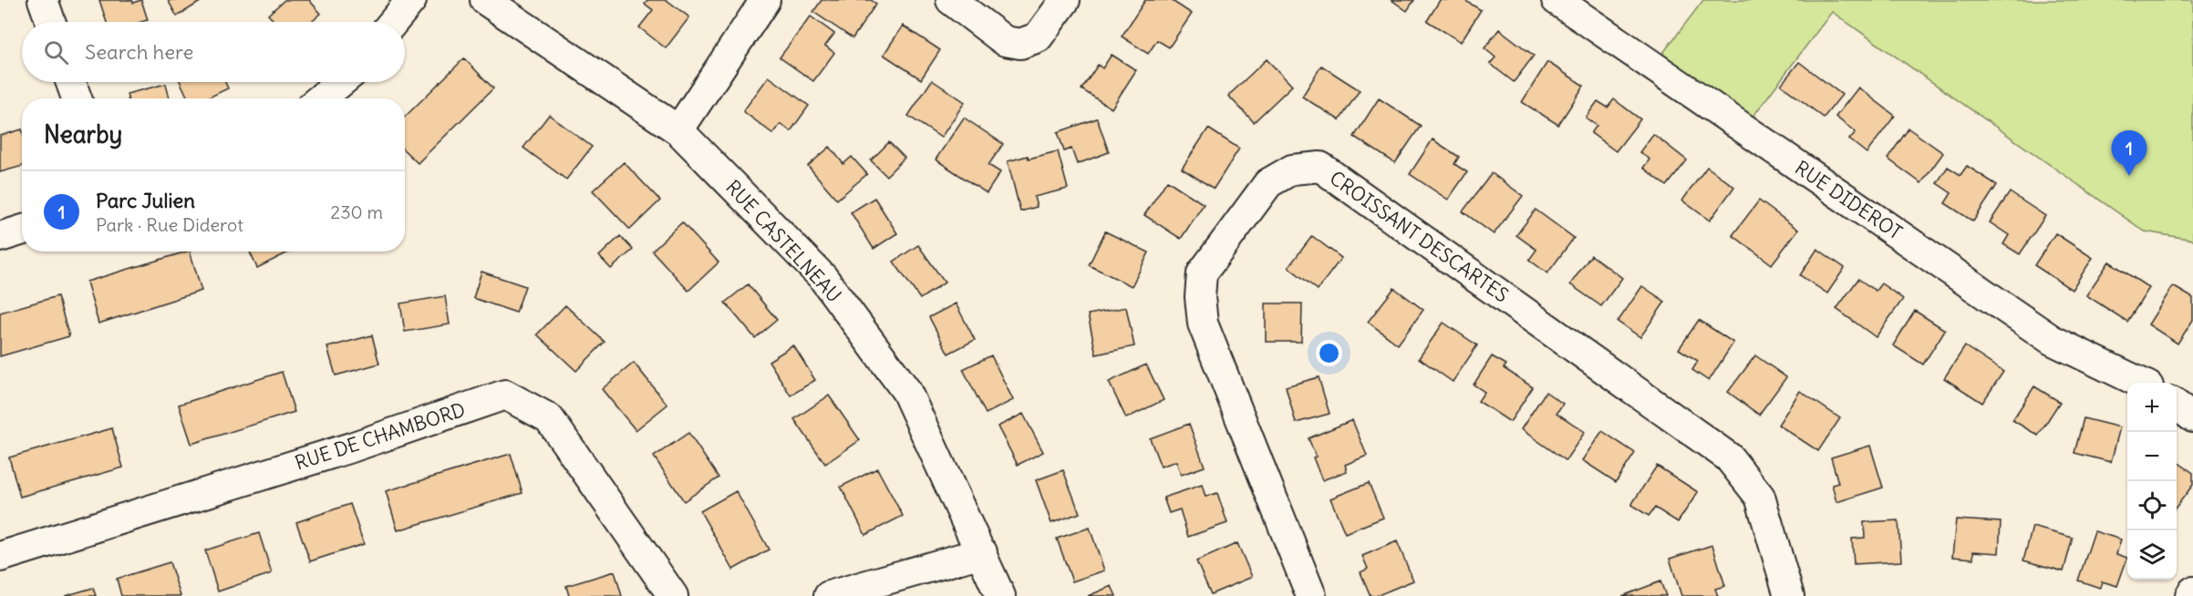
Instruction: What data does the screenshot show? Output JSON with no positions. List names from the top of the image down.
{
  "streets": {
    "street": [
      "RUE DIDEROT",
      "CROISSANT DESCARTES",
      "RUE CASTELNEAU",
      "RUE DE CHAMBORD"
    ]
  },
  "page": {
    "search": "Search here",
    "heading": "Nearby",
    "pins": "1",
    "list": [
      {
        "mark": "1",
        "name": "Parc Julien",
        "note": "Park · Rue Diderot",
        "value": "230 m"
      }
    ],
    "map_buttons": ["+", "−"]
  }
}
